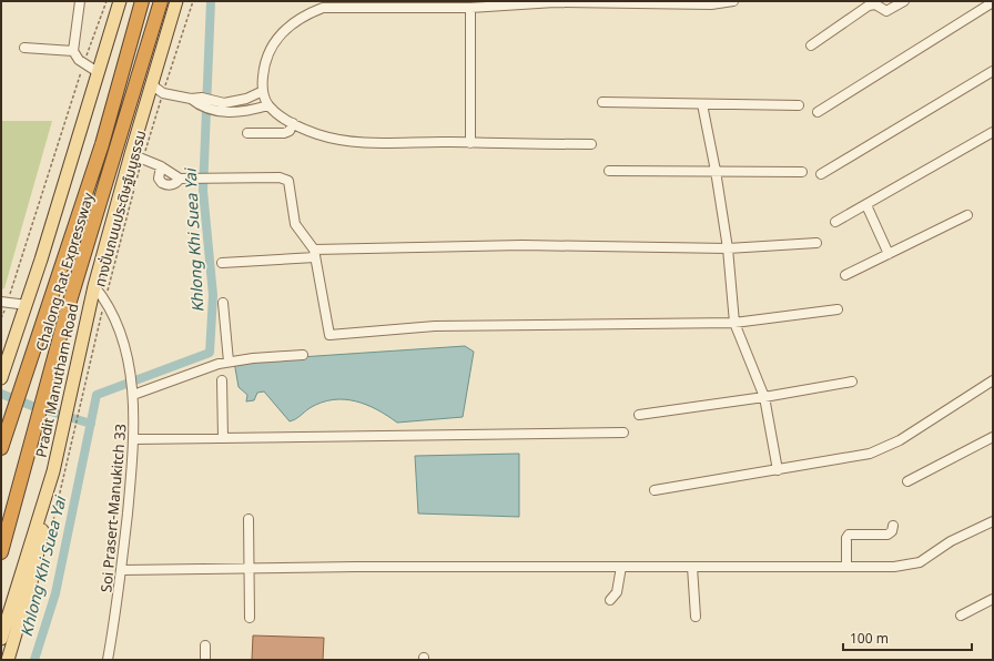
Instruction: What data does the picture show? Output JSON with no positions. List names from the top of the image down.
{
  "streets": {
    "highway": ["Chalong Rat Expressway"],
    "main road": ["Pradit Manutham Road"],
    "street": ["Soi Prasert-Manukitch 33"],
    "path": ["ทางปั่นถนนประดิษฐ์มนูธรรม"]
  },
  "crossings": [
    ["ทางปั่นถนนประดิษฐ์มนูธรรม", "Pradit Manutham Road"],
    ["ทางปั่นถนนประดิษฐ์มนูธรรม", "Soi Prasert-Manukitch 33"],
    ["Pradit Manutham Road", "Soi Prasert-Manukitch 33"]
  ],
  "water": ["Khlong Khi Suea Yai"],
  "scale_bar": "100 m"
}
